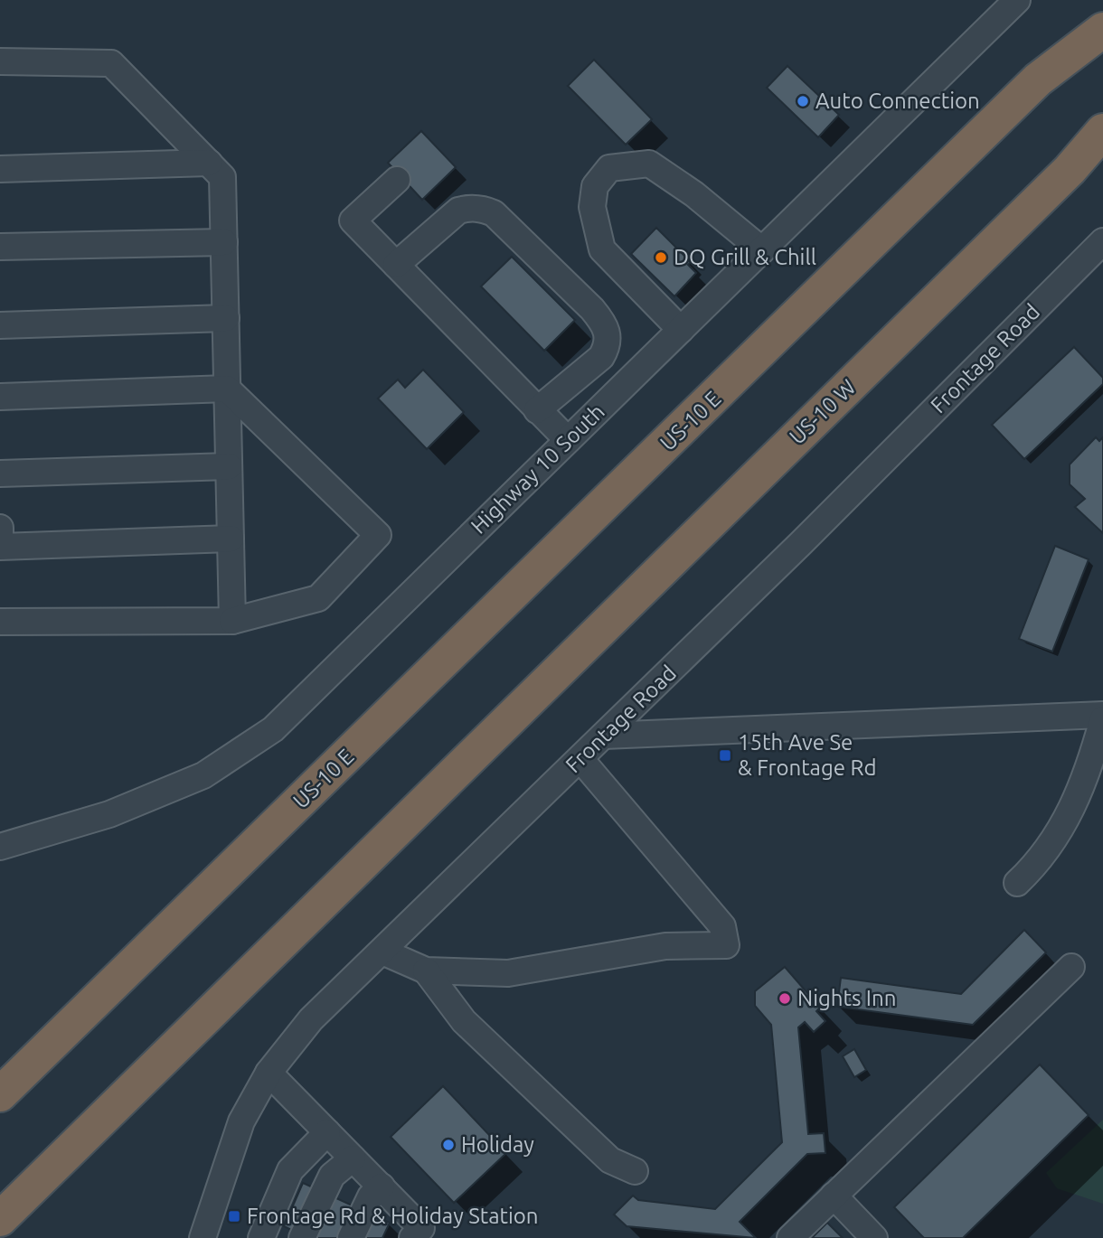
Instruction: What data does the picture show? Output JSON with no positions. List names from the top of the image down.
{
  "streets": {
    "highway": ["US-10 W", "US-10 E"],
    "street": ["Frontage Road", "Highway 10 South"]
  },
  "places": {
    "other": [
      "Auto Connection",
      "DQ Grill & Chill",
      "Nights Inn",
      "Holiday"
    ],
    "transit": ["15th Ave Se & Frontage Rd", "Frontage Rd & Holiday Station"]
  }
}
